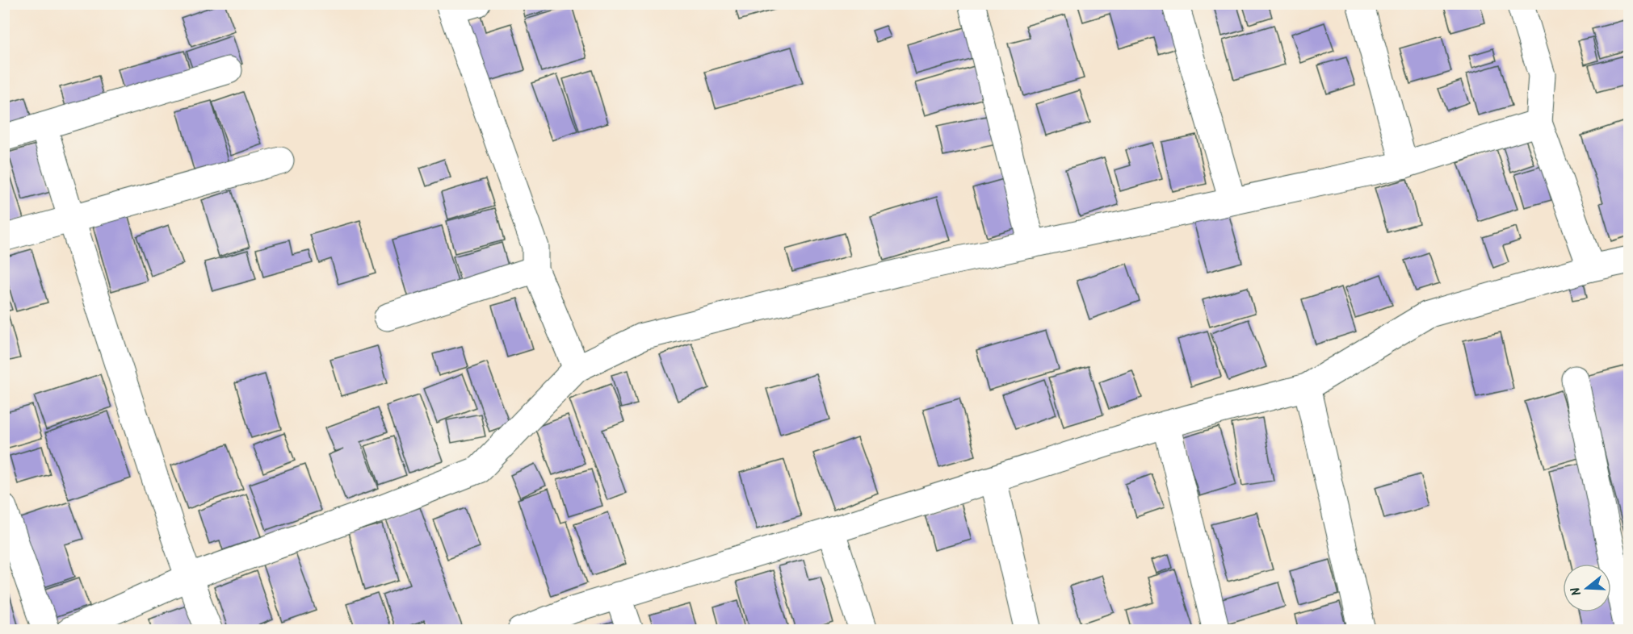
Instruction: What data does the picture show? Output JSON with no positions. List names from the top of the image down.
{
  "north": "left"
}
